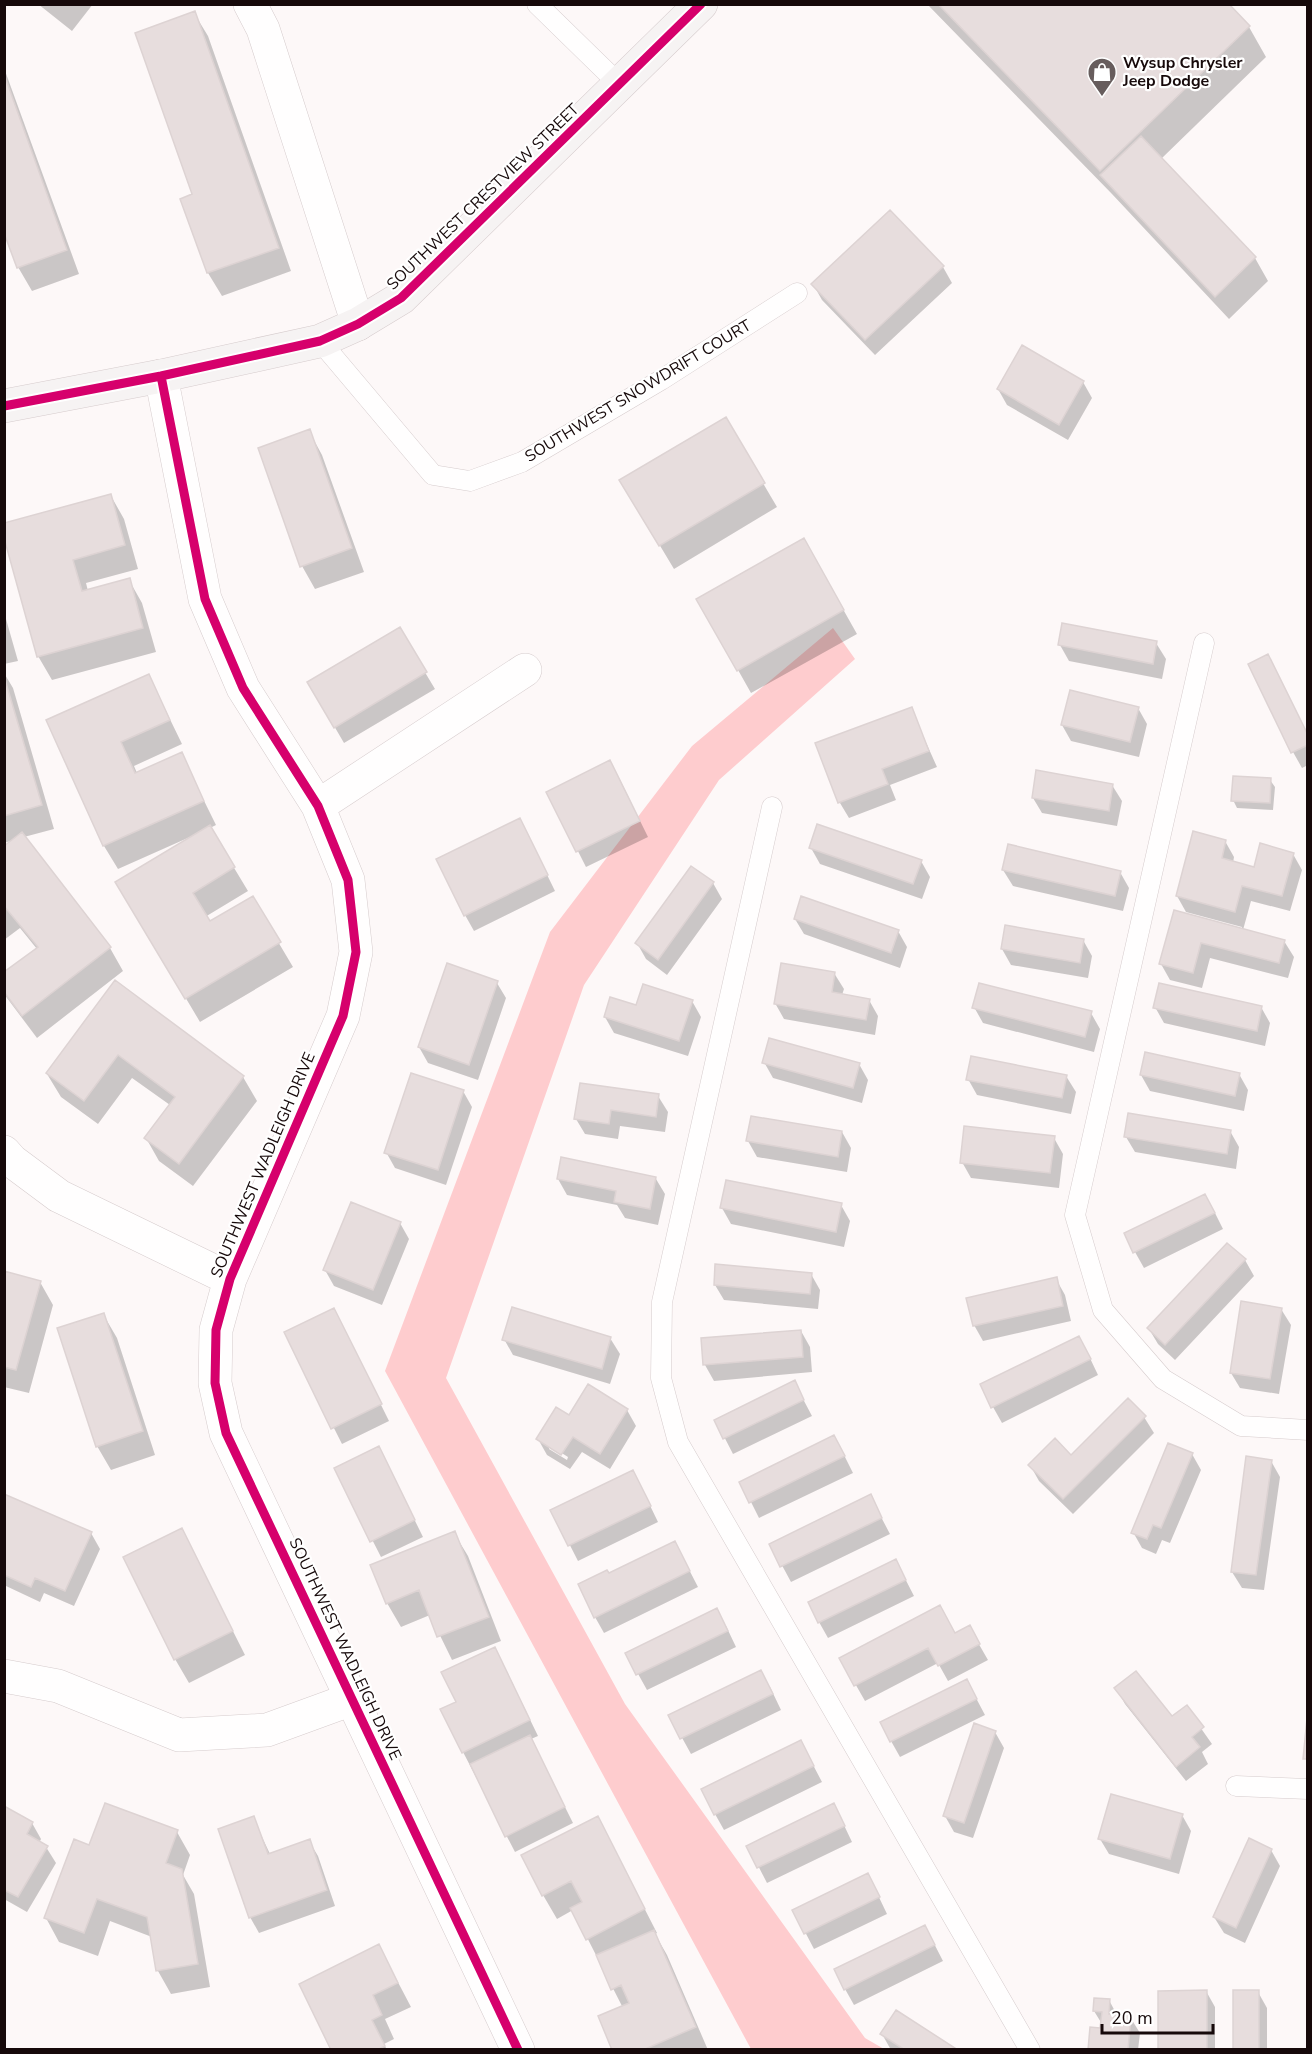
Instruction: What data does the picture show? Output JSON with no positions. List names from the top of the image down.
{
  "streets": {
    "street": ["SOUTHWEST CRESTVIEW STREET", "SOUTHWEST WADLEIGH DRIVE"],
    "lane": ["SOUTHWEST SNOWDRIFT COURT"]
  },
  "crossings": [
    ["SOUTHWEST CRESTVIEW STREET", "SOUTHWEST SNOWDRIFT COURT"],
    ["SOUTHWEST CRESTVIEW STREET", "SOUTHWEST WADLEIGH DRIVE"]
  ],
  "places": {
    "shop": ["Wysup Chrysler Jeep Dodge"]
  },
  "scale_bar": "20 m"
}
